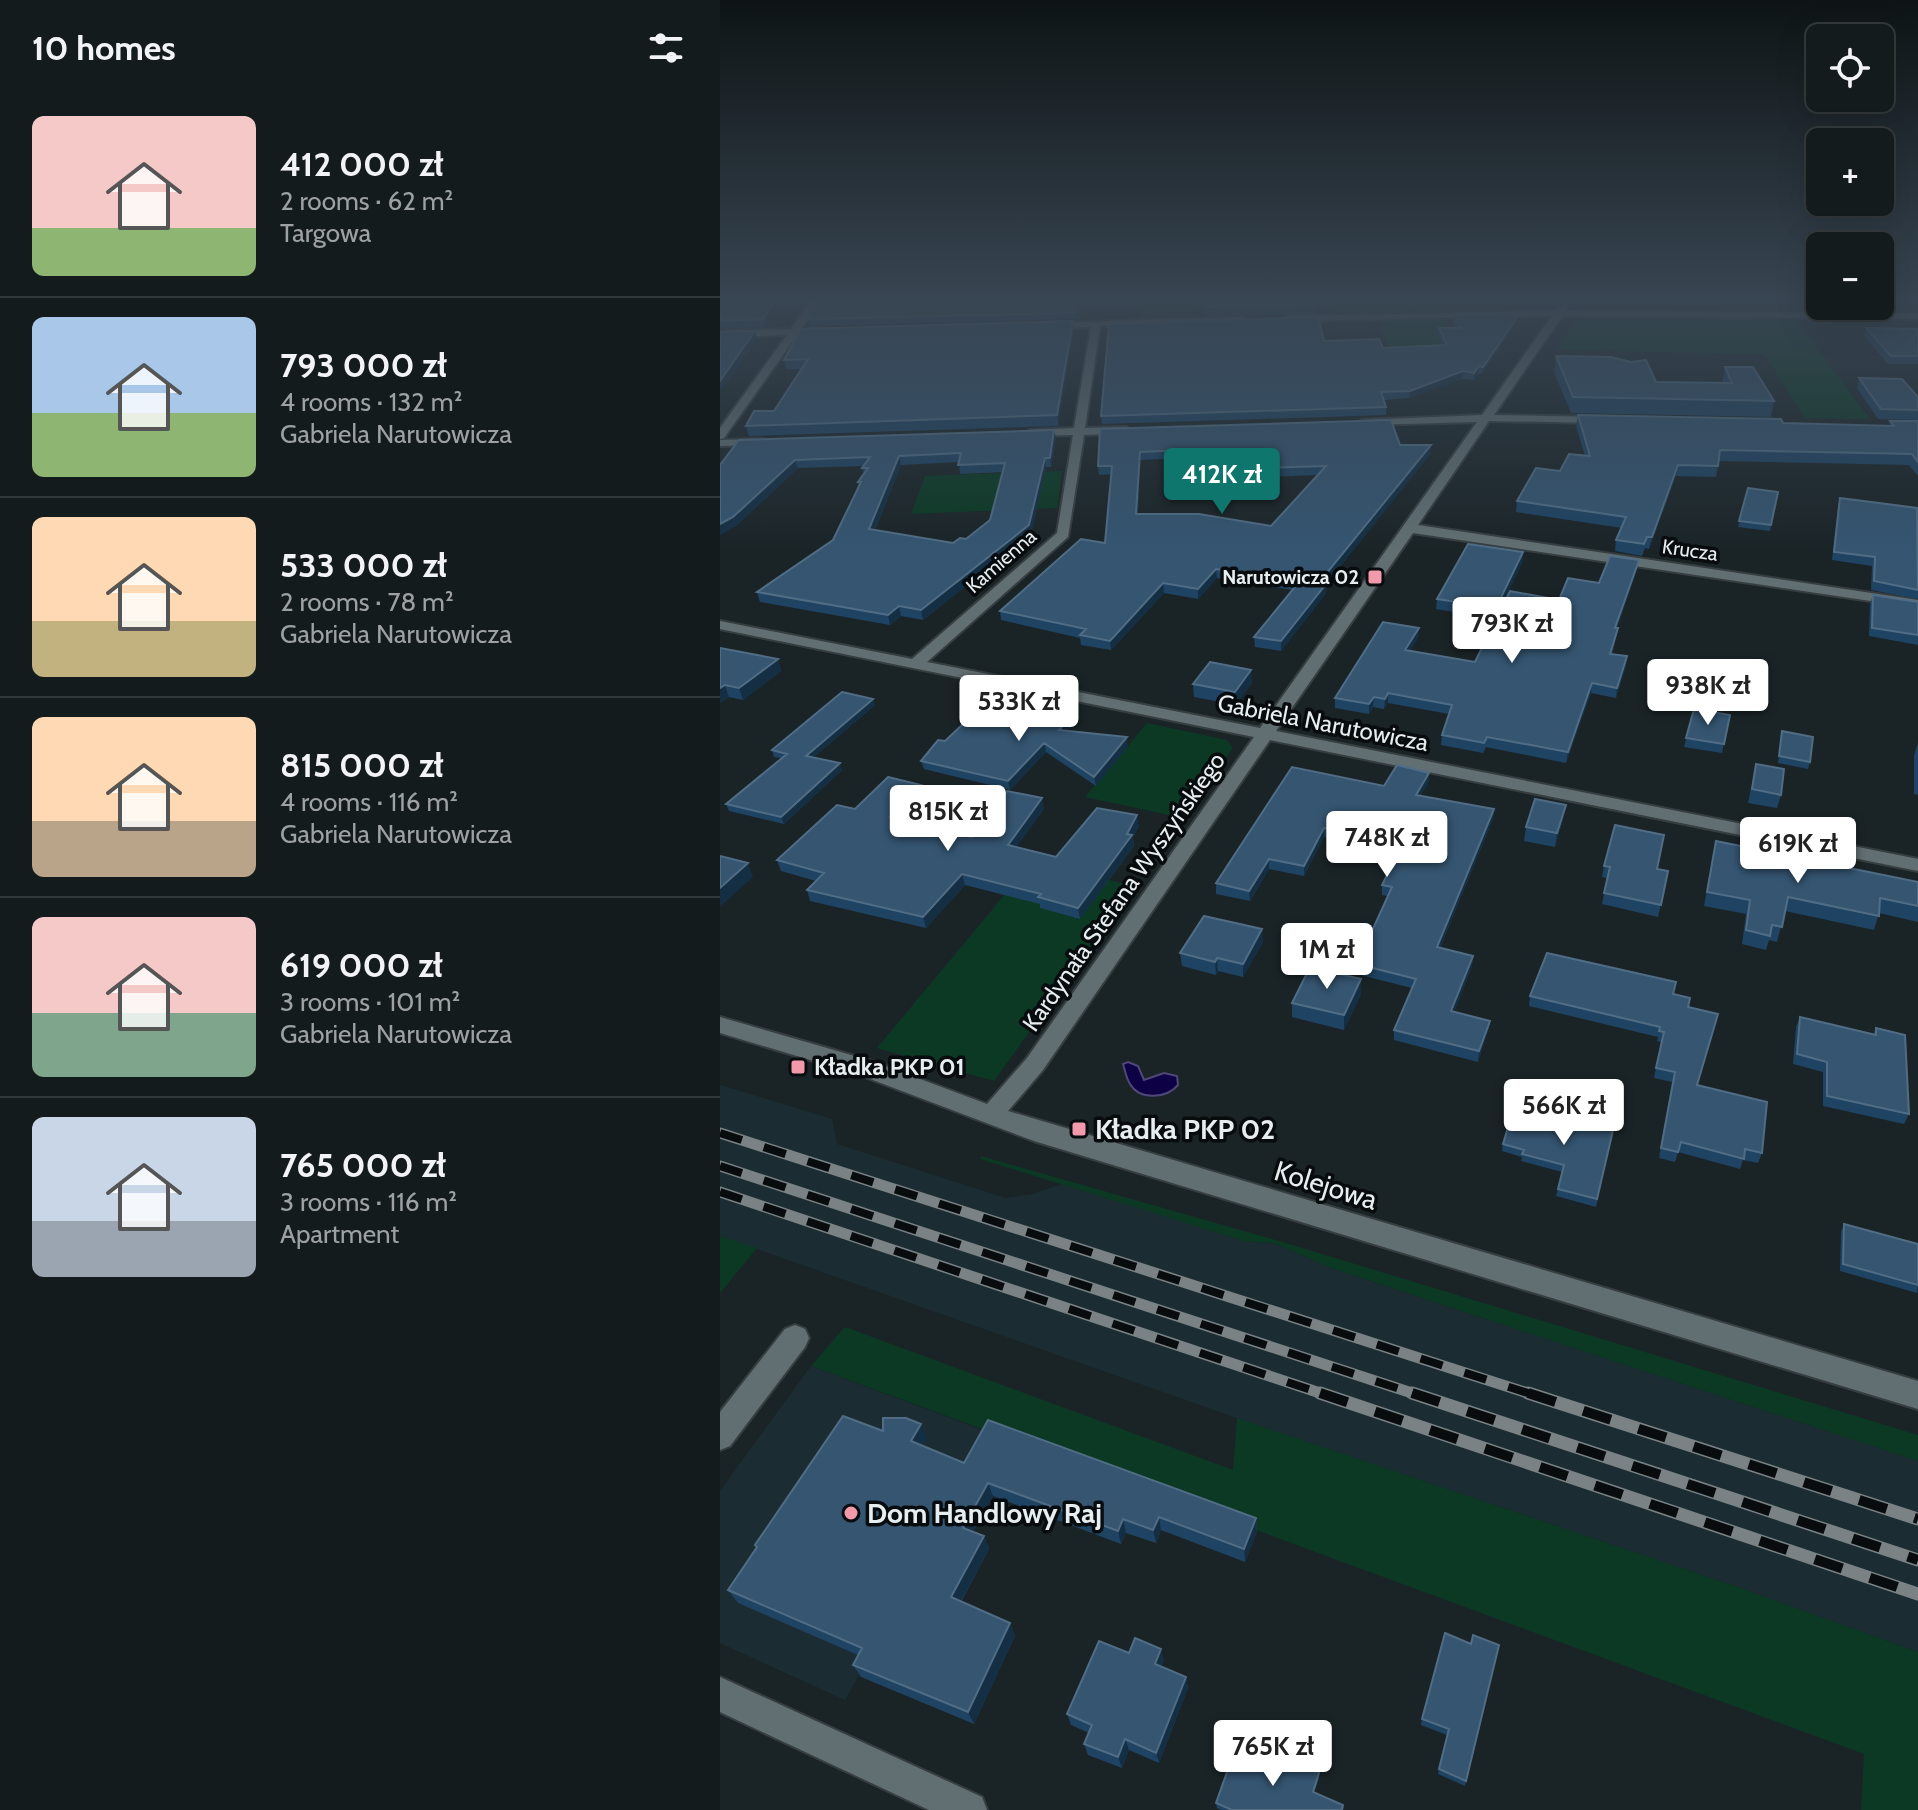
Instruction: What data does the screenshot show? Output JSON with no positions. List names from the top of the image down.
{
  "streets": {
    "street": [
      "Krucza",
      "Kamienna",
      "Gabriela Narutowicza",
      "Kardynała Stefana Wyszyńskiego",
      "Kolejowa"
    ]
  },
  "crossings": [
    ["Krucza", "Kardynała Stefana Wyszyńskiego"],
    ["Kamienna", "Gabriela Narutowicza"],
    ["Gabriela Narutowicza", "Kardynała Stefana Wyszyńskiego"],
    ["Kardynała Stefana Wyszyńskiego", "Kolejowa"]
  ],
  "places": {
    "transit": ["Narutowicza 02", "Kładka PKP 01", "Kładka PKP 02"],
    "other": ["Dom Handlowy Raj"]
  },
  "page": {
    "heading": "10 homes",
    "map_buttons": ["+", "−"],
    "list": [
      {
        "name": "412 000 zł",
        "note": "2 rooms · 62 m² · Targowa"
      },
      {
        "name": "793 000 zł",
        "note": "4 rooms · 132 m² · Gabriela Narutowicza"
      },
      {
        "name": "533 000 zł",
        "note": "2 rooms · 78 m² · Gabriela Narutowicza"
      },
      {
        "name": "815 000 zł",
        "note": "4 rooms · 116 m² · Gabriela Narutowicza"
      },
      {
        "name": "619 000 zł",
        "note": "3 rooms · 101 m² · Gabriela Narutowicza"
      },
      {
        "name": "765 000 zł",
        "note": "3 rooms · 116 m² · Apartment"
      }
    ],
    "price": [
      "412K zł",
      "793K zł",
      "938K zł",
      "533K zł",
      "815K zł",
      "748K zł",
      "619K zł",
      "1M zł",
      "566K zł",
      "765K zł"
    ]
  }
}
